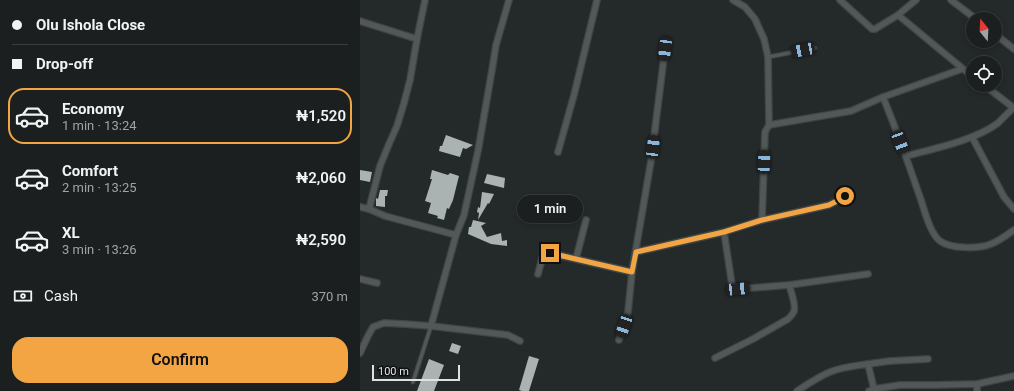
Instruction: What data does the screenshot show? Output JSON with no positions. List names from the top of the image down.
{
  "scale_bar": "100 m",
  "north": "top",
  "page": {
    "banner": ["Olu Ishola Close", "Drop-off"],
    "list": [
      {
        "name": "Economy",
        "note": "1 min · 13:24",
        "value": "₦1,520"
      },
      {
        "name": "Comfort",
        "note": "2 min · 13:25",
        "value": "₦2,060"
      },
      {
        "name": "XL",
        "note": "3 min · 13:26",
        "value": "₦2,590"
      }
    ],
    "bubble": "1 min",
    "pay": ["Cash", "370 m"],
    "buttons": "Confirm",
    "scale": "100 m"
  }
}
